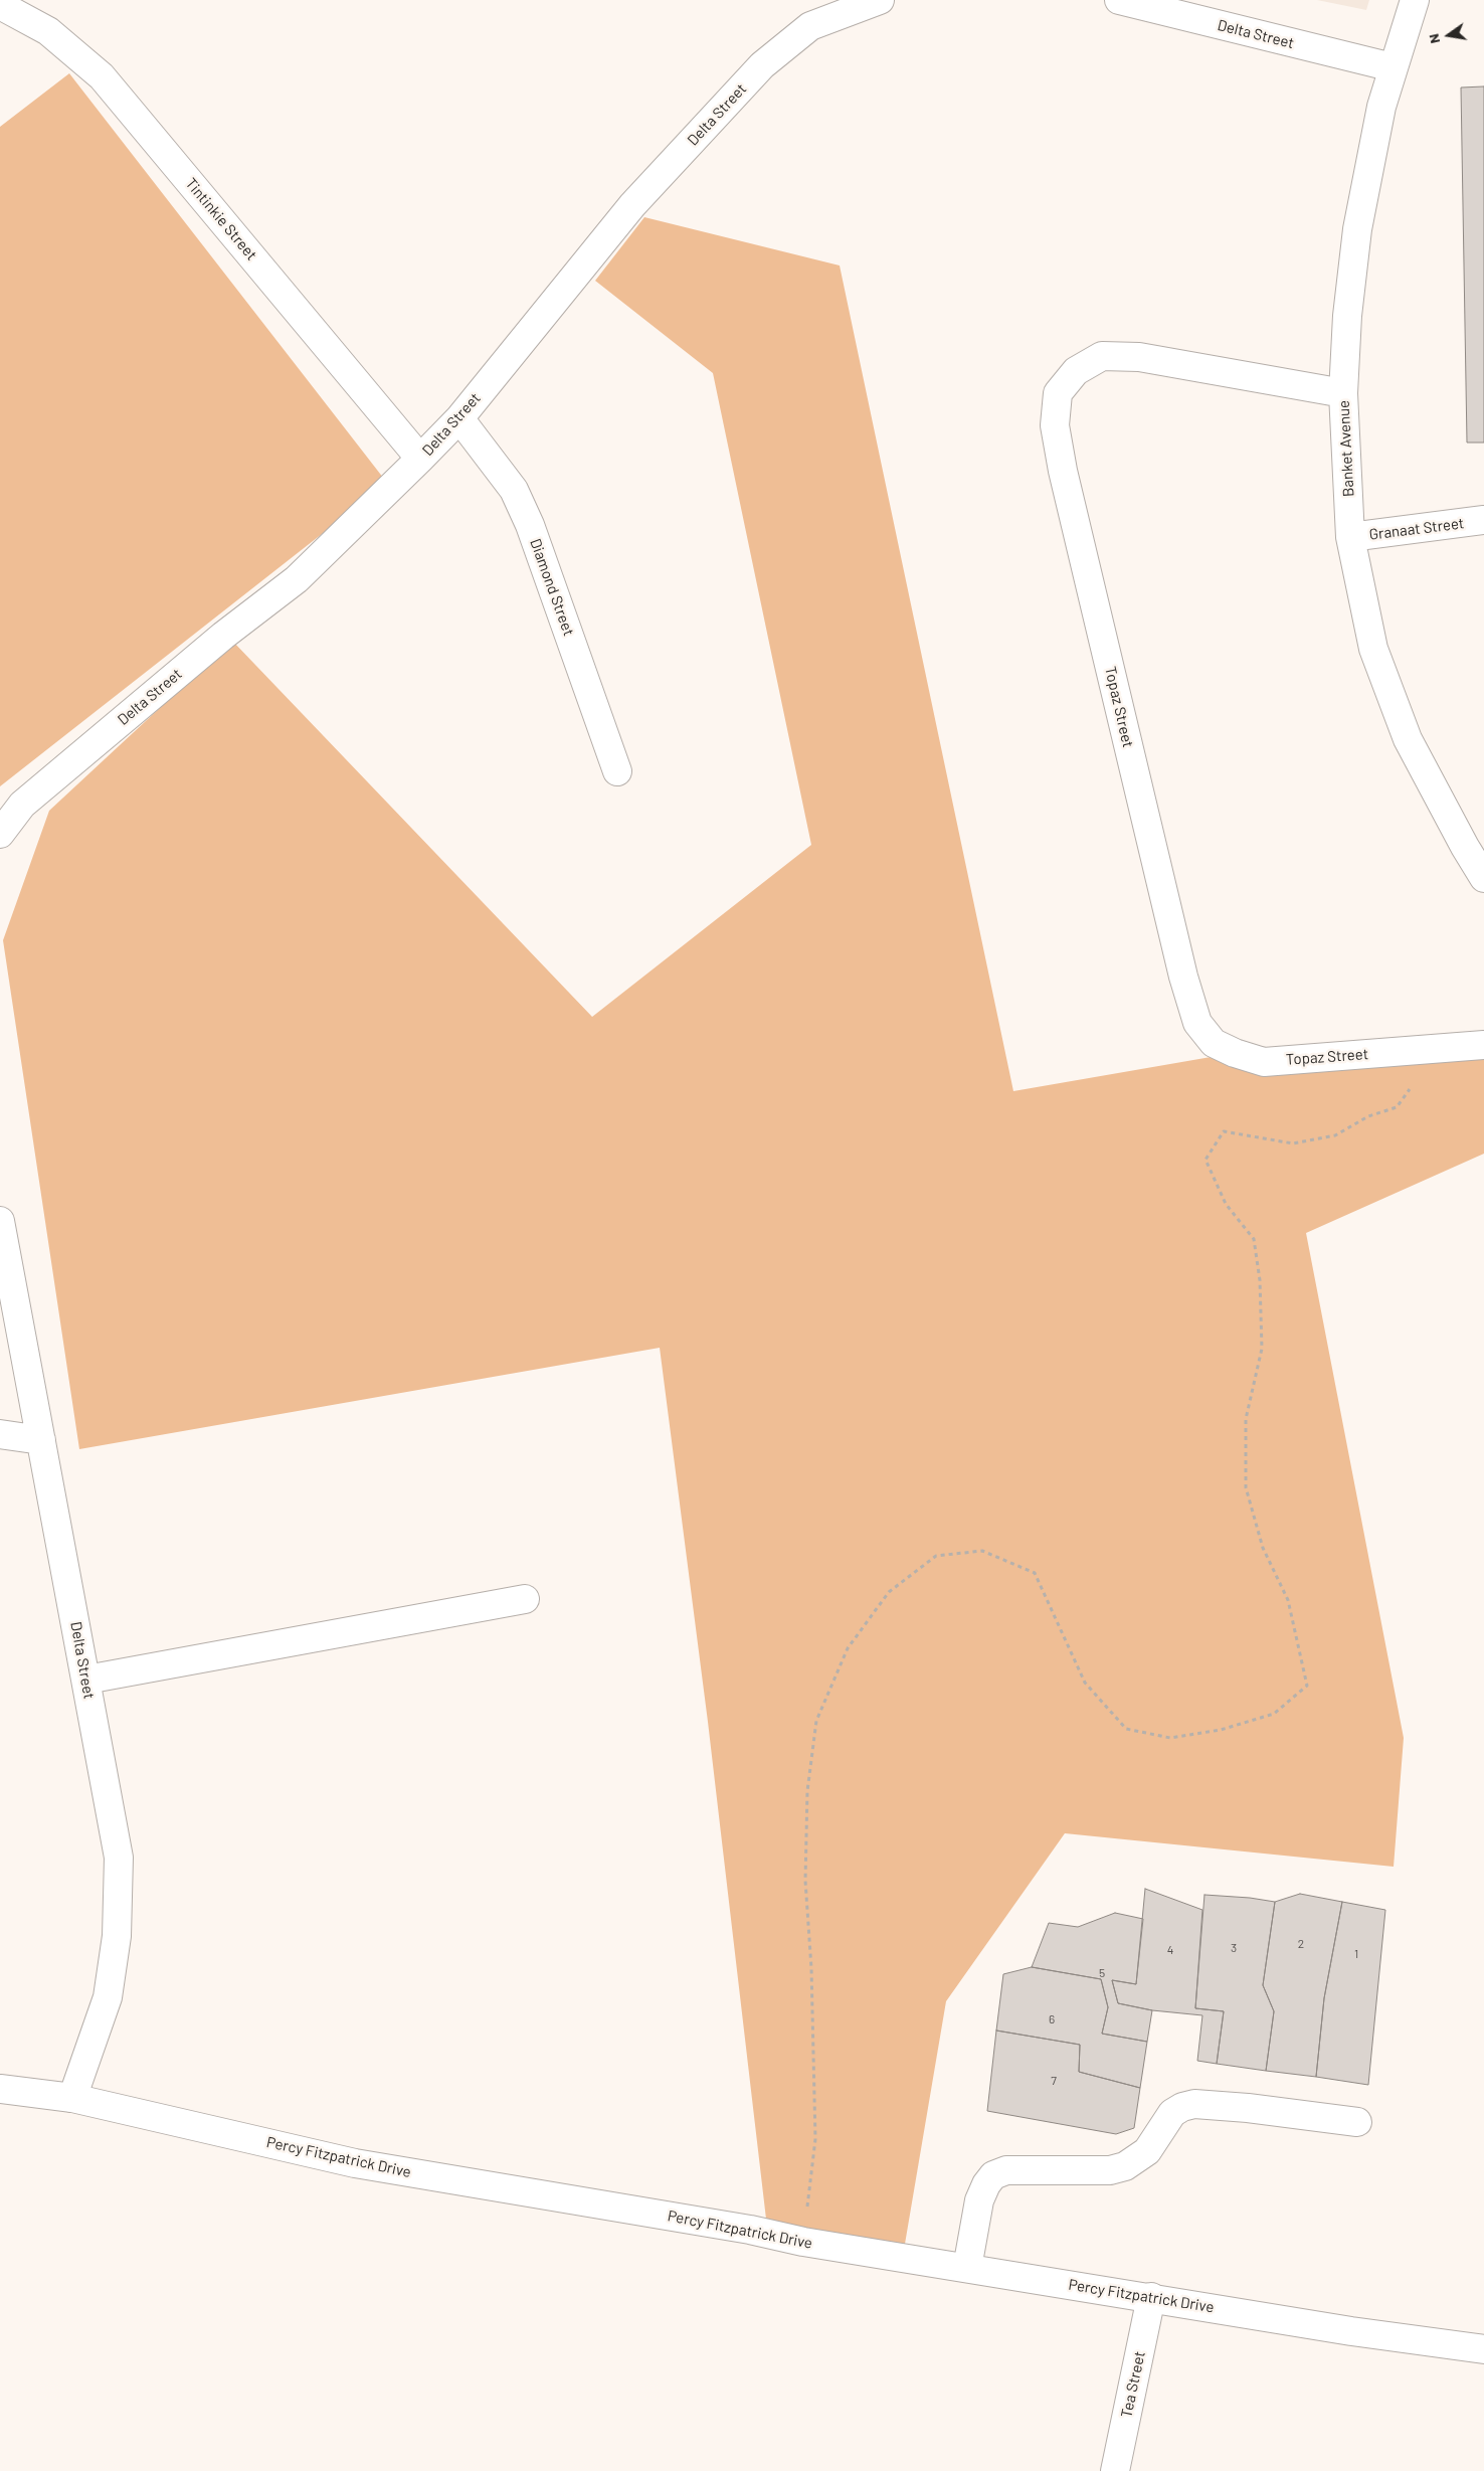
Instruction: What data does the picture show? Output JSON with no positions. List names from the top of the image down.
{
  "streets": {
    "street": [
      "Delta Street",
      "Tintinkie Street",
      "Banket Avenue",
      "Granaat Street",
      "Diamond Street",
      "Topaz Street",
      "Percy Fitzpatrick Drive",
      "Tea Street"
    ]
  },
  "crossings": [
    ["Delta Street", "Tintinkie Street"],
    ["Delta Street", "Banket Avenue"],
    ["Delta Street", "Diamond Street"],
    ["Delta Street", "Percy Fitzpatrick Drive"],
    ["Banket Avenue", "Granaat Street"],
    ["Banket Avenue", "Topaz Street"],
    ["Percy Fitzpatrick Drive", "Tea Street"]
  ],
  "house_numbers": [
    "2",
    "3",
    "4",
    "1",
    "5",
    "6",
    "7"
  ],
  "north": "left"
}
